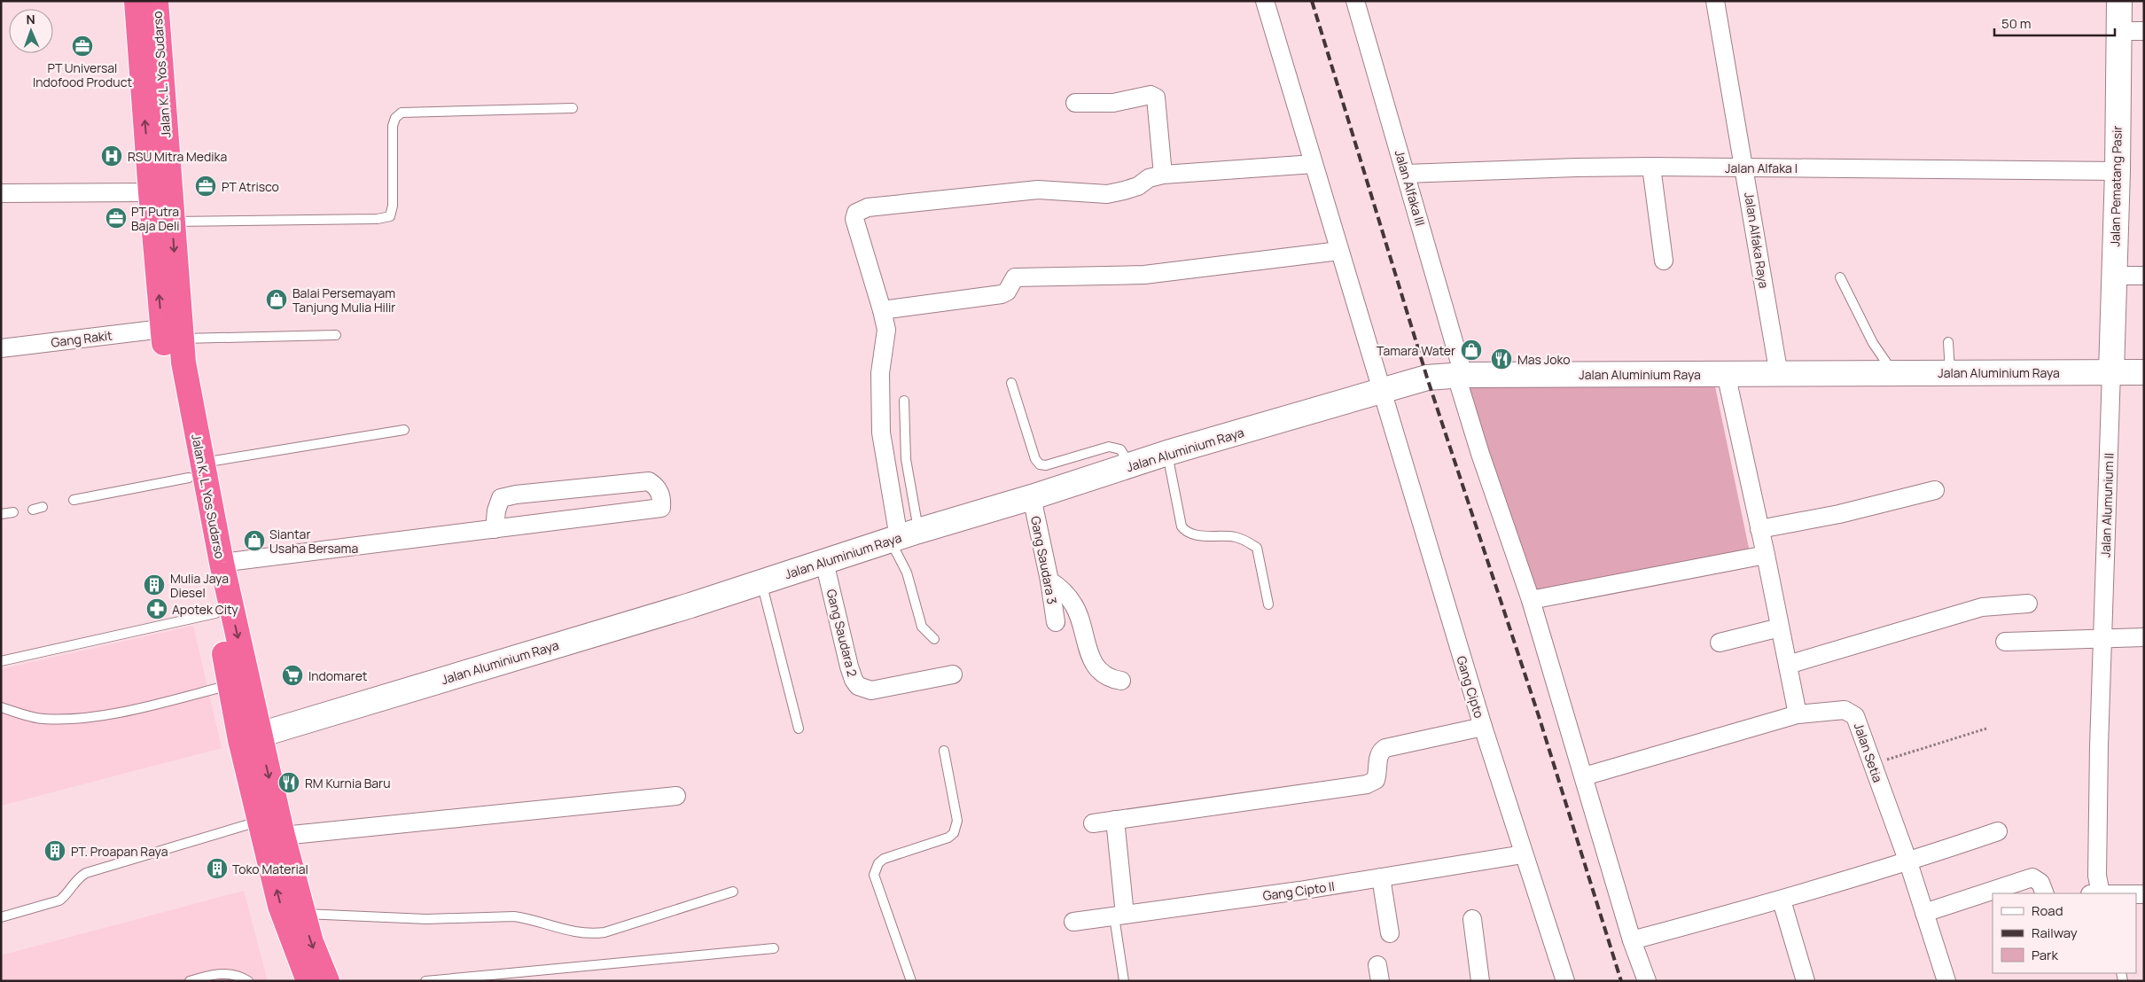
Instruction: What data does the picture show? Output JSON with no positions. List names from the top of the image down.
{
  "streets": {
    "highway": ["Jalan K. L. Yos Sudarso"],
    "main road": ["Jalan Pematang Pasir", "Jalan Aluminium Raya"],
    "street": [
      "Jalan Alfaka I",
      "Jalan Alfaka III",
      "Jalan Alfaka Raya",
      "Gang Rakit",
      "Jalan Alumunium II",
      "Gang Saudara 3",
      "Gang Saudara 2",
      "Gang Cipto",
      "Jalan Setia",
      "Gang Cipto II"
    ]
  },
  "crossings": [
    ["Jalan K. L. Yos Sudarso", "Gang Rakit"],
    ["Jalan K. L. Yos Sudarso", "Jalan Aluminium Raya"],
    ["Jalan Alfaka I", "Jalan Pematang Pasir"],
    ["Jalan Alfaka I", "Jalan Alfaka III"],
    ["Jalan Alfaka I", "Jalan Alfaka Raya"],
    ["Jalan Pematang Pasir", "Jalan Aluminium Raya"],
    ["Jalan Pematang Pasir", "Jalan Alumunium II"],
    ["Jalan Alfaka III", "Jalan Aluminium Raya"],
    ["Jalan Alfaka III", "Jalan Setia"],
    ["Jalan Alfaka Raya", "Jalan Aluminium Raya"],
    ["Jalan Aluminium Raya", "Jalan Alumunium II"],
    ["Jalan Aluminium Raya", "Gang Saudara 3"],
    ["Jalan Aluminium Raya", "Gang Saudara 2"],
    ["Jalan Aluminium Raya", "Gang Cipto"],
    ["Gang Cipto", "Gang Cipto II"]
  ],
  "places": {
    "office": ["PT Universal Indofood Product", "PT Atrisco", "PT Putra Baja Deli"],
    "hospital": ["RSU Mitra Medika"],
    "shop": ["Balai Persemayam Tanjung Mulia Hilir", "Tamara Water", "Siantar Usaha Bersama"],
    "restaurant": ["Mas Joko", "RM Kurnia Baru"],
    "building": ["Mulia Jaya Diesel", "PT. Proapan Raya", "Toko Material"],
    "pharmacy": ["Apotek City"],
    "supermarket": ["Indomaret"]
  },
  "legend": ["Road", "Railway", "Park"],
  "scale_bar": "50 m",
  "north": "top"
}
